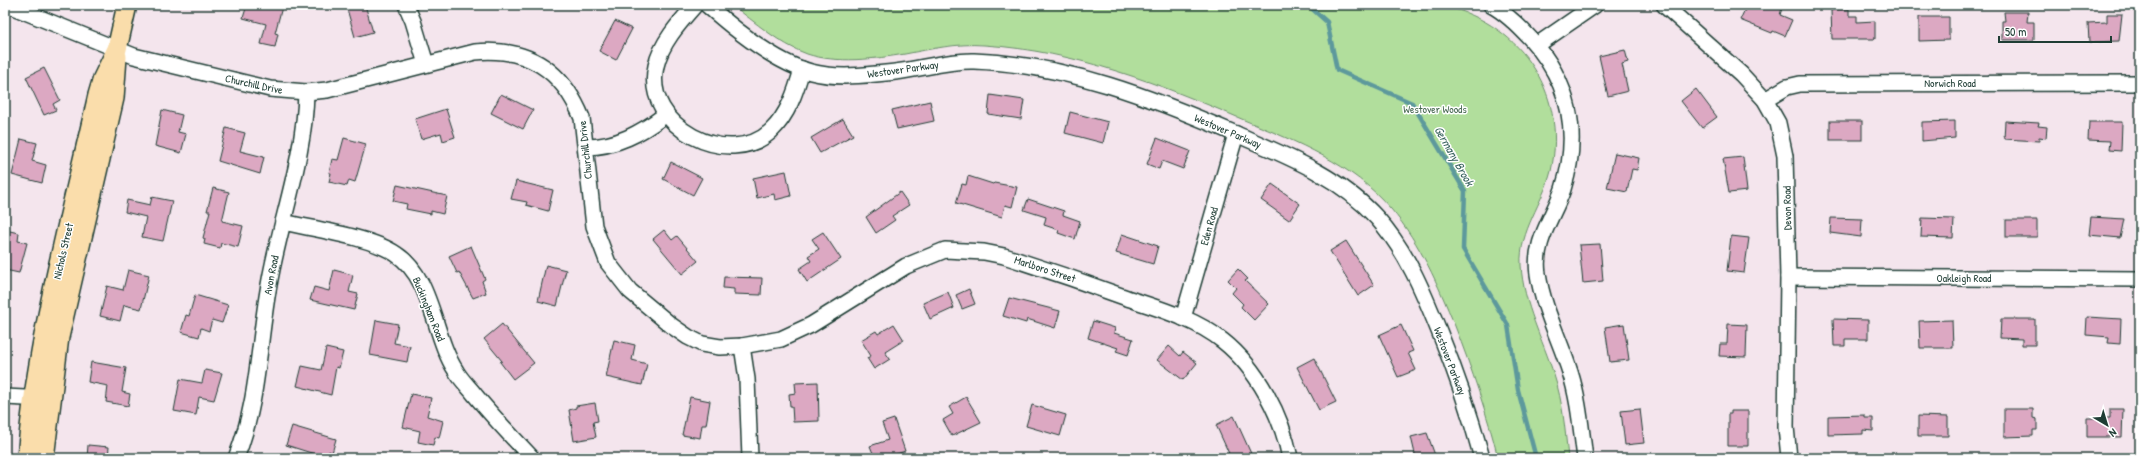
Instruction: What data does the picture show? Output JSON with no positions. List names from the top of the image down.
{
  "streets": {
    "main road": ["Nichols Street"],
    "street": [
      "Westover Parkway",
      "Norwich Road",
      "Churchill Drive",
      "Devon Road",
      "Eden Road",
      "Marlboro Street",
      "Avon Road",
      "Oakleigh Road",
      "Buckingham Road"
    ]
  },
  "crossings": [
    ["Westover Parkway", "Eden Road"],
    ["Norwich Road", "Devon Road"],
    ["Churchill Drive", "Nichols Street"],
    ["Churchill Drive", "Marlboro Street"],
    ["Churchill Drive", "Avon Road"],
    ["Devon Road", "Oakleigh Road"],
    ["Eden Road", "Marlboro Street"],
    ["Avon Road", "Buckingham Road"]
  ],
  "water": ["Germany Brook"],
  "parks": ["Westover Woods"],
  "scale_bar": "50 m",
  "north": "bottom right"
}
